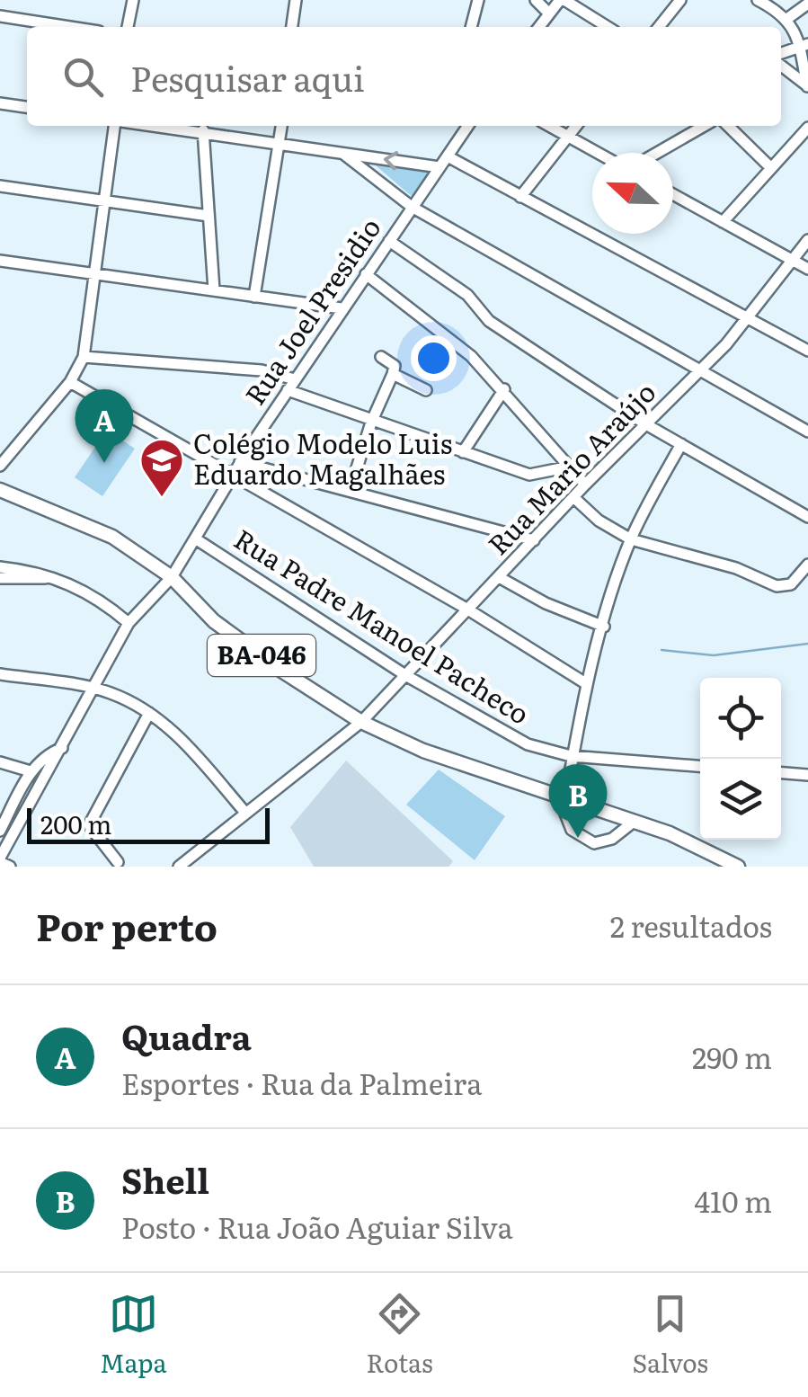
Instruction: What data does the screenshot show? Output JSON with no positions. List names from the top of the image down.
{
  "streets": {
    "main road": ["BA-046"],
    "street": ["Rua Joel Presidio", "Rua Mario Araújo", "Rua Padre Manoel Pacheco"]
  },
  "crossings": [
    ["Rua Joel Presidio", "Rua Padre Manoel Pacheco"],
    ["Rua Joel Presidio", "BA-046"],
    ["Rua Mario Araújo", "Rua Padre Manoel Pacheco"],
    ["Rua Mario Araújo", "BA-046"]
  ],
  "places": {
    "school or university": ["Colégio Modelo Luis Eduardo Magalhães"]
  },
  "scale_bar": "200 m",
  "north": "left",
  "page": {
    "search": "Pesquisar aqui",
    "pins": ["A", "B"],
    "scale": "200 m",
    "heading": ["Por perto", "2 resultados"],
    "list": [
      {
        "mark": "A",
        "name": "Quadra",
        "note": "Esportes · Rua da Palmeira",
        "value": "290 m"
      },
      {
        "mark": "B",
        "name": "Shell",
        "note": "Posto · Rua João Aguiar Silva",
        "value": "410 m"
      }
    ],
    "nav": ["Mapa", "Rotas", "Salvos"]
  }
}
